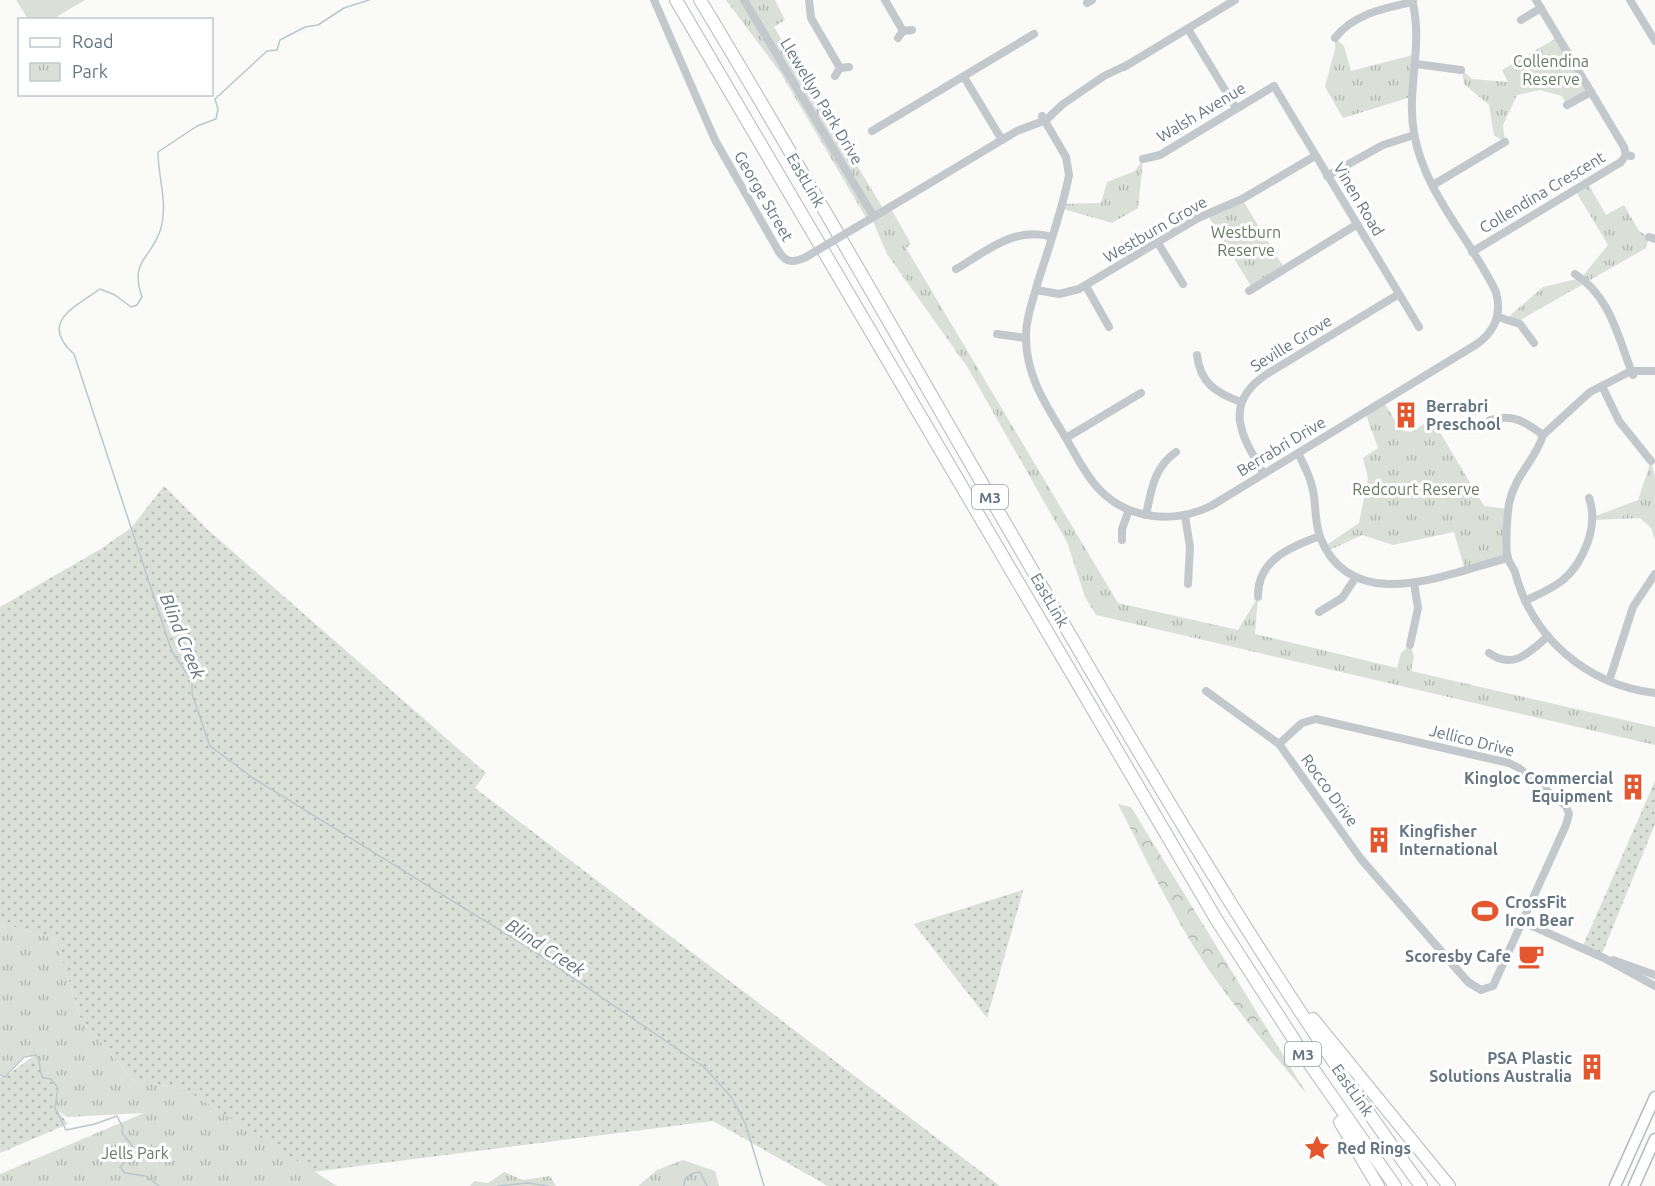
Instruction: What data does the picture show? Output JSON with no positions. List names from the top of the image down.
{
  "streets": {
    "highway": ["EastLink", "M3"],
    "street": [
      "Llewellyn Park Drive",
      "Walsh Avenue",
      "Collendina Crescent",
      "George Street",
      "Vinen Road",
      "Westburn Grove",
      "Seville Grove",
      "Berrabri Drive",
      "Jellico Drive",
      "Rocco Drive"
    ]
  },
  "crossings": [
    ["Llewellyn Park Drive", "George Street"],
    ["Walsh Avenue", "Vinen Road"],
    ["George Street", "Berrabri Drive"],
    ["Vinen Road", "Westburn Grove"],
    ["Vinen Road", "Seville Grove"],
    ["Westburn Grove", "Berrabri Drive"],
    ["Jellico Drive", "Rocco Drive"]
  ],
  "water": ["Blind Creek"],
  "parks": [
    "Collendina Reserve",
    "Westburn Reserve",
    "Redcourt Reserve",
    "Jells Park"
  ],
  "places": {
    "building": [
      "Berrabri Preschool",
      "Kingloc Commercial Equipment",
      "Kingfisher International",
      "PSA Plastic Solutions Australia"
    ],
    "sports": ["CrossFit Iron Bear"],
    "cafe": ["Scoresby Cafe"],
    "place": ["Red Rings"]
  },
  "legend": ["Road", "Park"]
}
